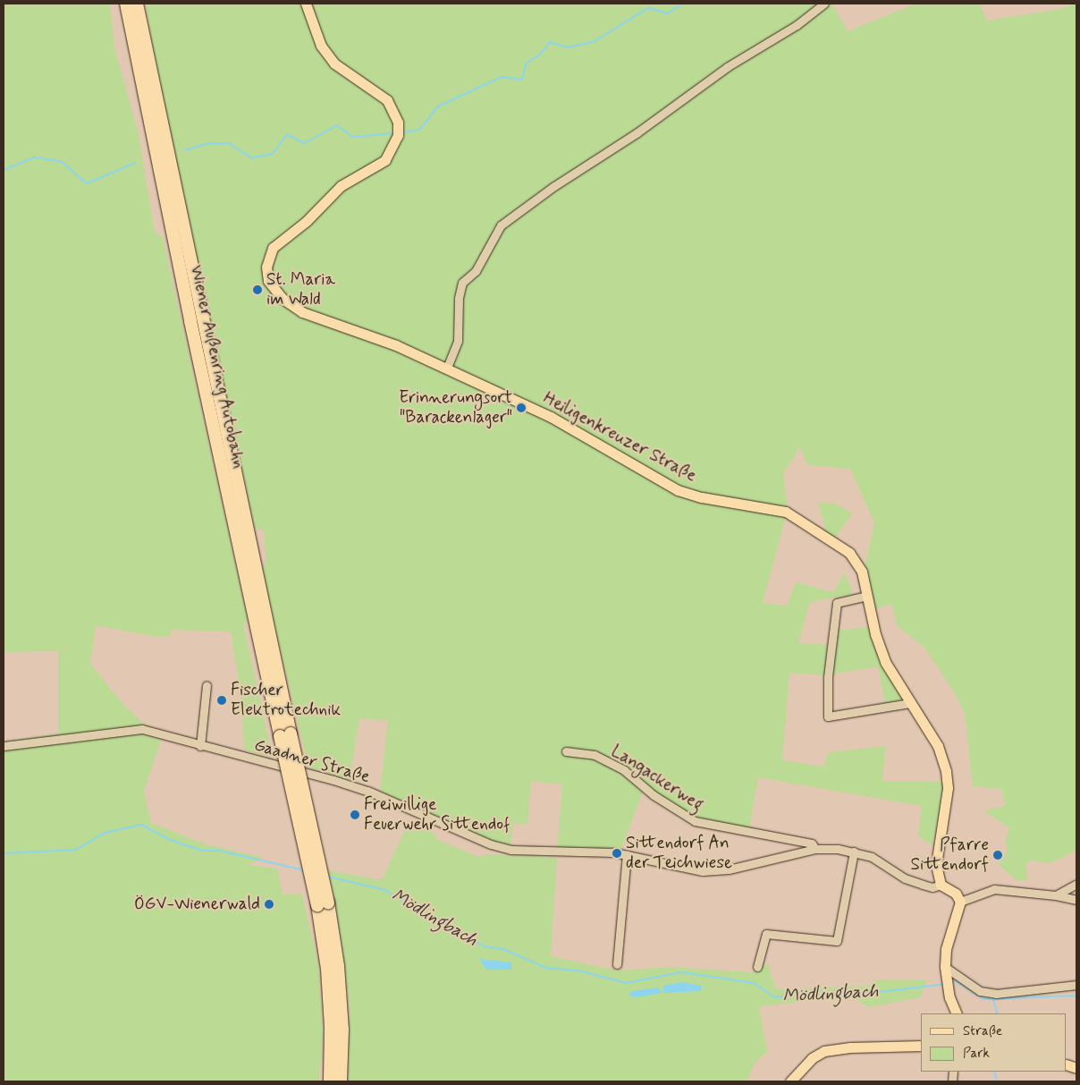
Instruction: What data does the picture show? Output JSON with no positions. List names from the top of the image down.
{
  "streets": {
    "highway": ["Wiener Außenring Autobahn"],
    "main road": ["Heiligenkreuzer Straße"],
    "street": ["Gaadner Straße", "Langackerweg"]
  },
  "crossings": [
    ["Heiligenkreuzer Straße", "Gaadner Straße"],
    ["Gaadner Straße", "Langackerweg"]
  ],
  "water": ["Mödlingbach"],
  "places": [
    "St. Maria im Wald",
    "Erinnerungsort \"Barackenlager\"",
    "Fischer Elektrotechnik",
    "Freiwillige Feuerwehr Sittendof",
    "Sittendorf An der Teichwiese",
    "Pfarre Sittendorf",
    "ÖGV-Wienerwald"
  ],
  "legend": ["Straße", "Park"]
}
